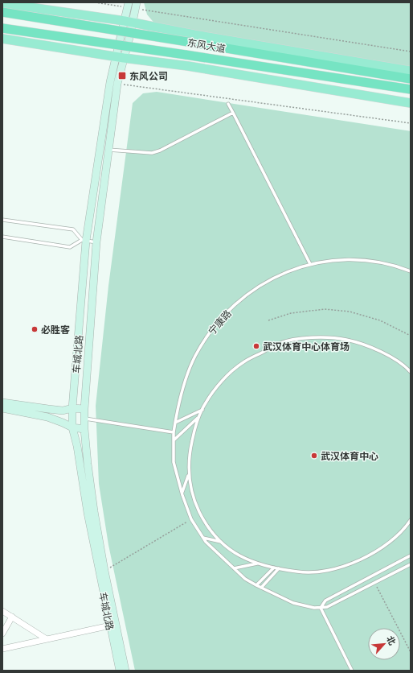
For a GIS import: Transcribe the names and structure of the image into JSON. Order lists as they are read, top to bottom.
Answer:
{
  "streets": {
    "highway": ["东风大道"],
    "main road": ["车城北路"],
    "lane": ["宁康路"]
  },
  "places": {
    "transit": ["东风公司"],
    "other": ["必胜客", "武汉体育中心体育场", "武汉体育中心"]
  },
  "north": "top right"
}
